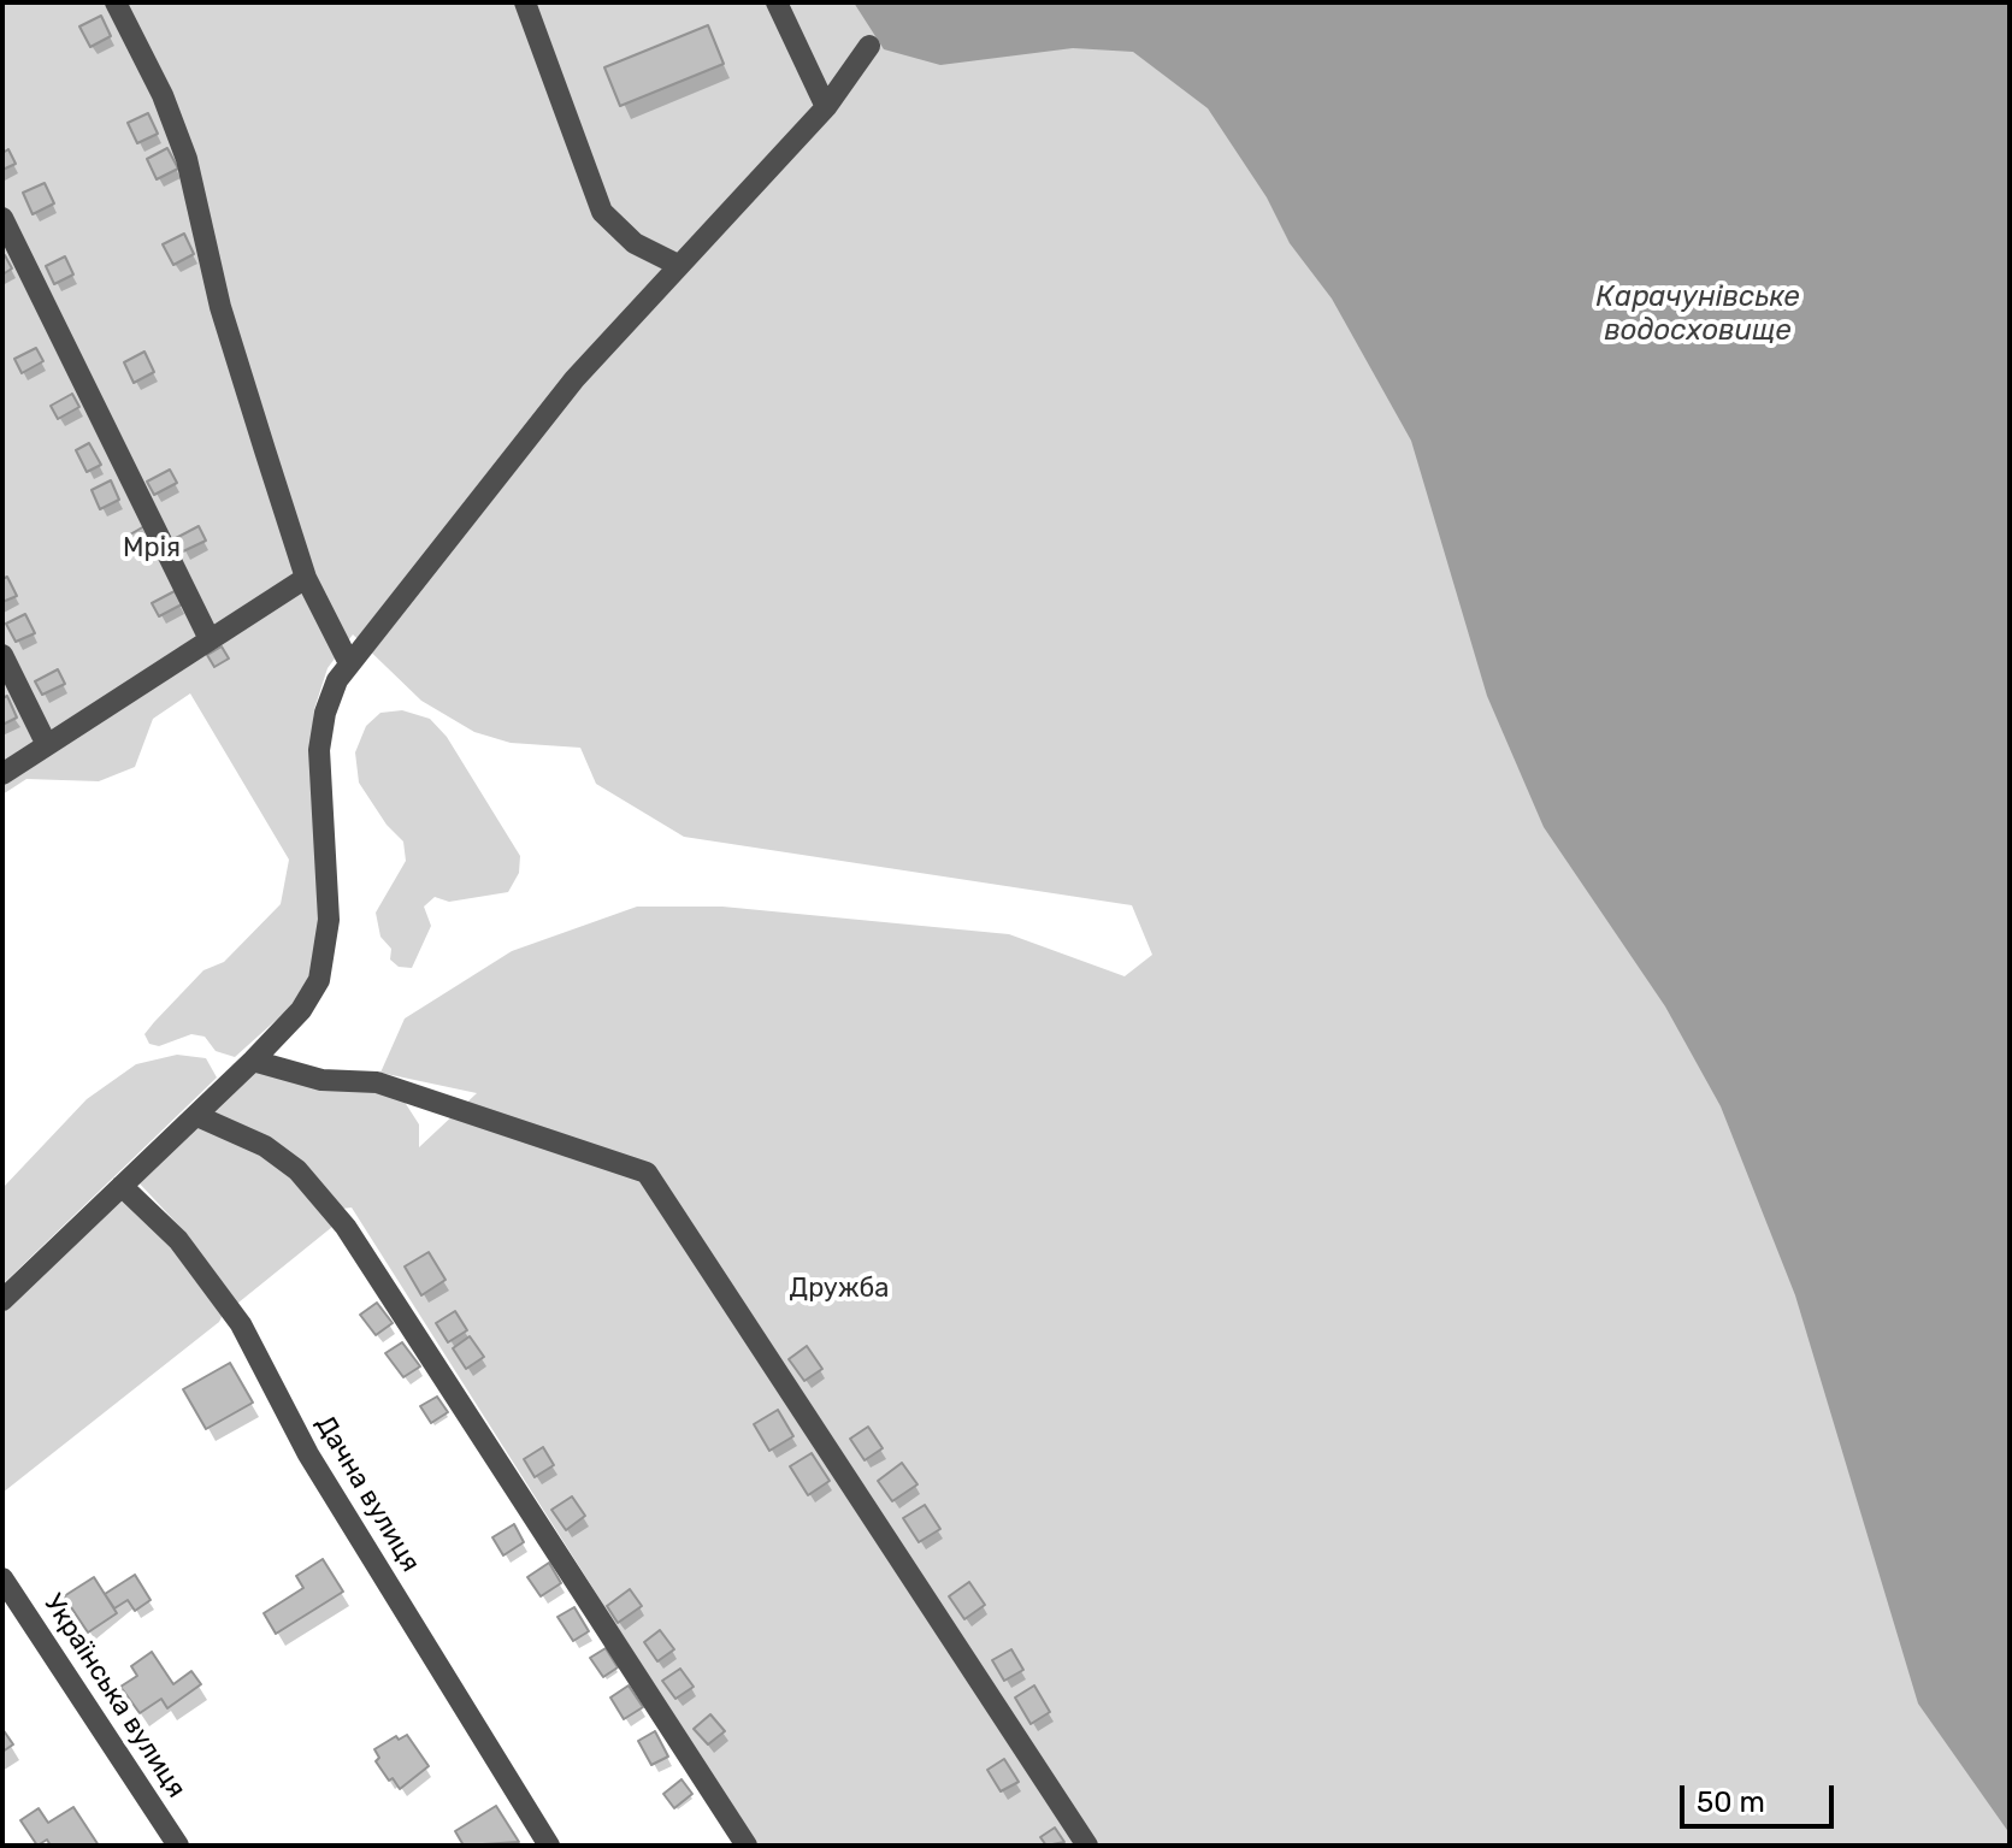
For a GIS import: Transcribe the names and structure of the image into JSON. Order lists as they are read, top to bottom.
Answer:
{
  "streets": {
    "street": ["Дачна вулиця", "Українська вулиця"]
  },
  "water": ["Карачунівське водосховище"],
  "parks": ["Мрія", "Дружба"],
  "scale_bar": "50 m"
}
